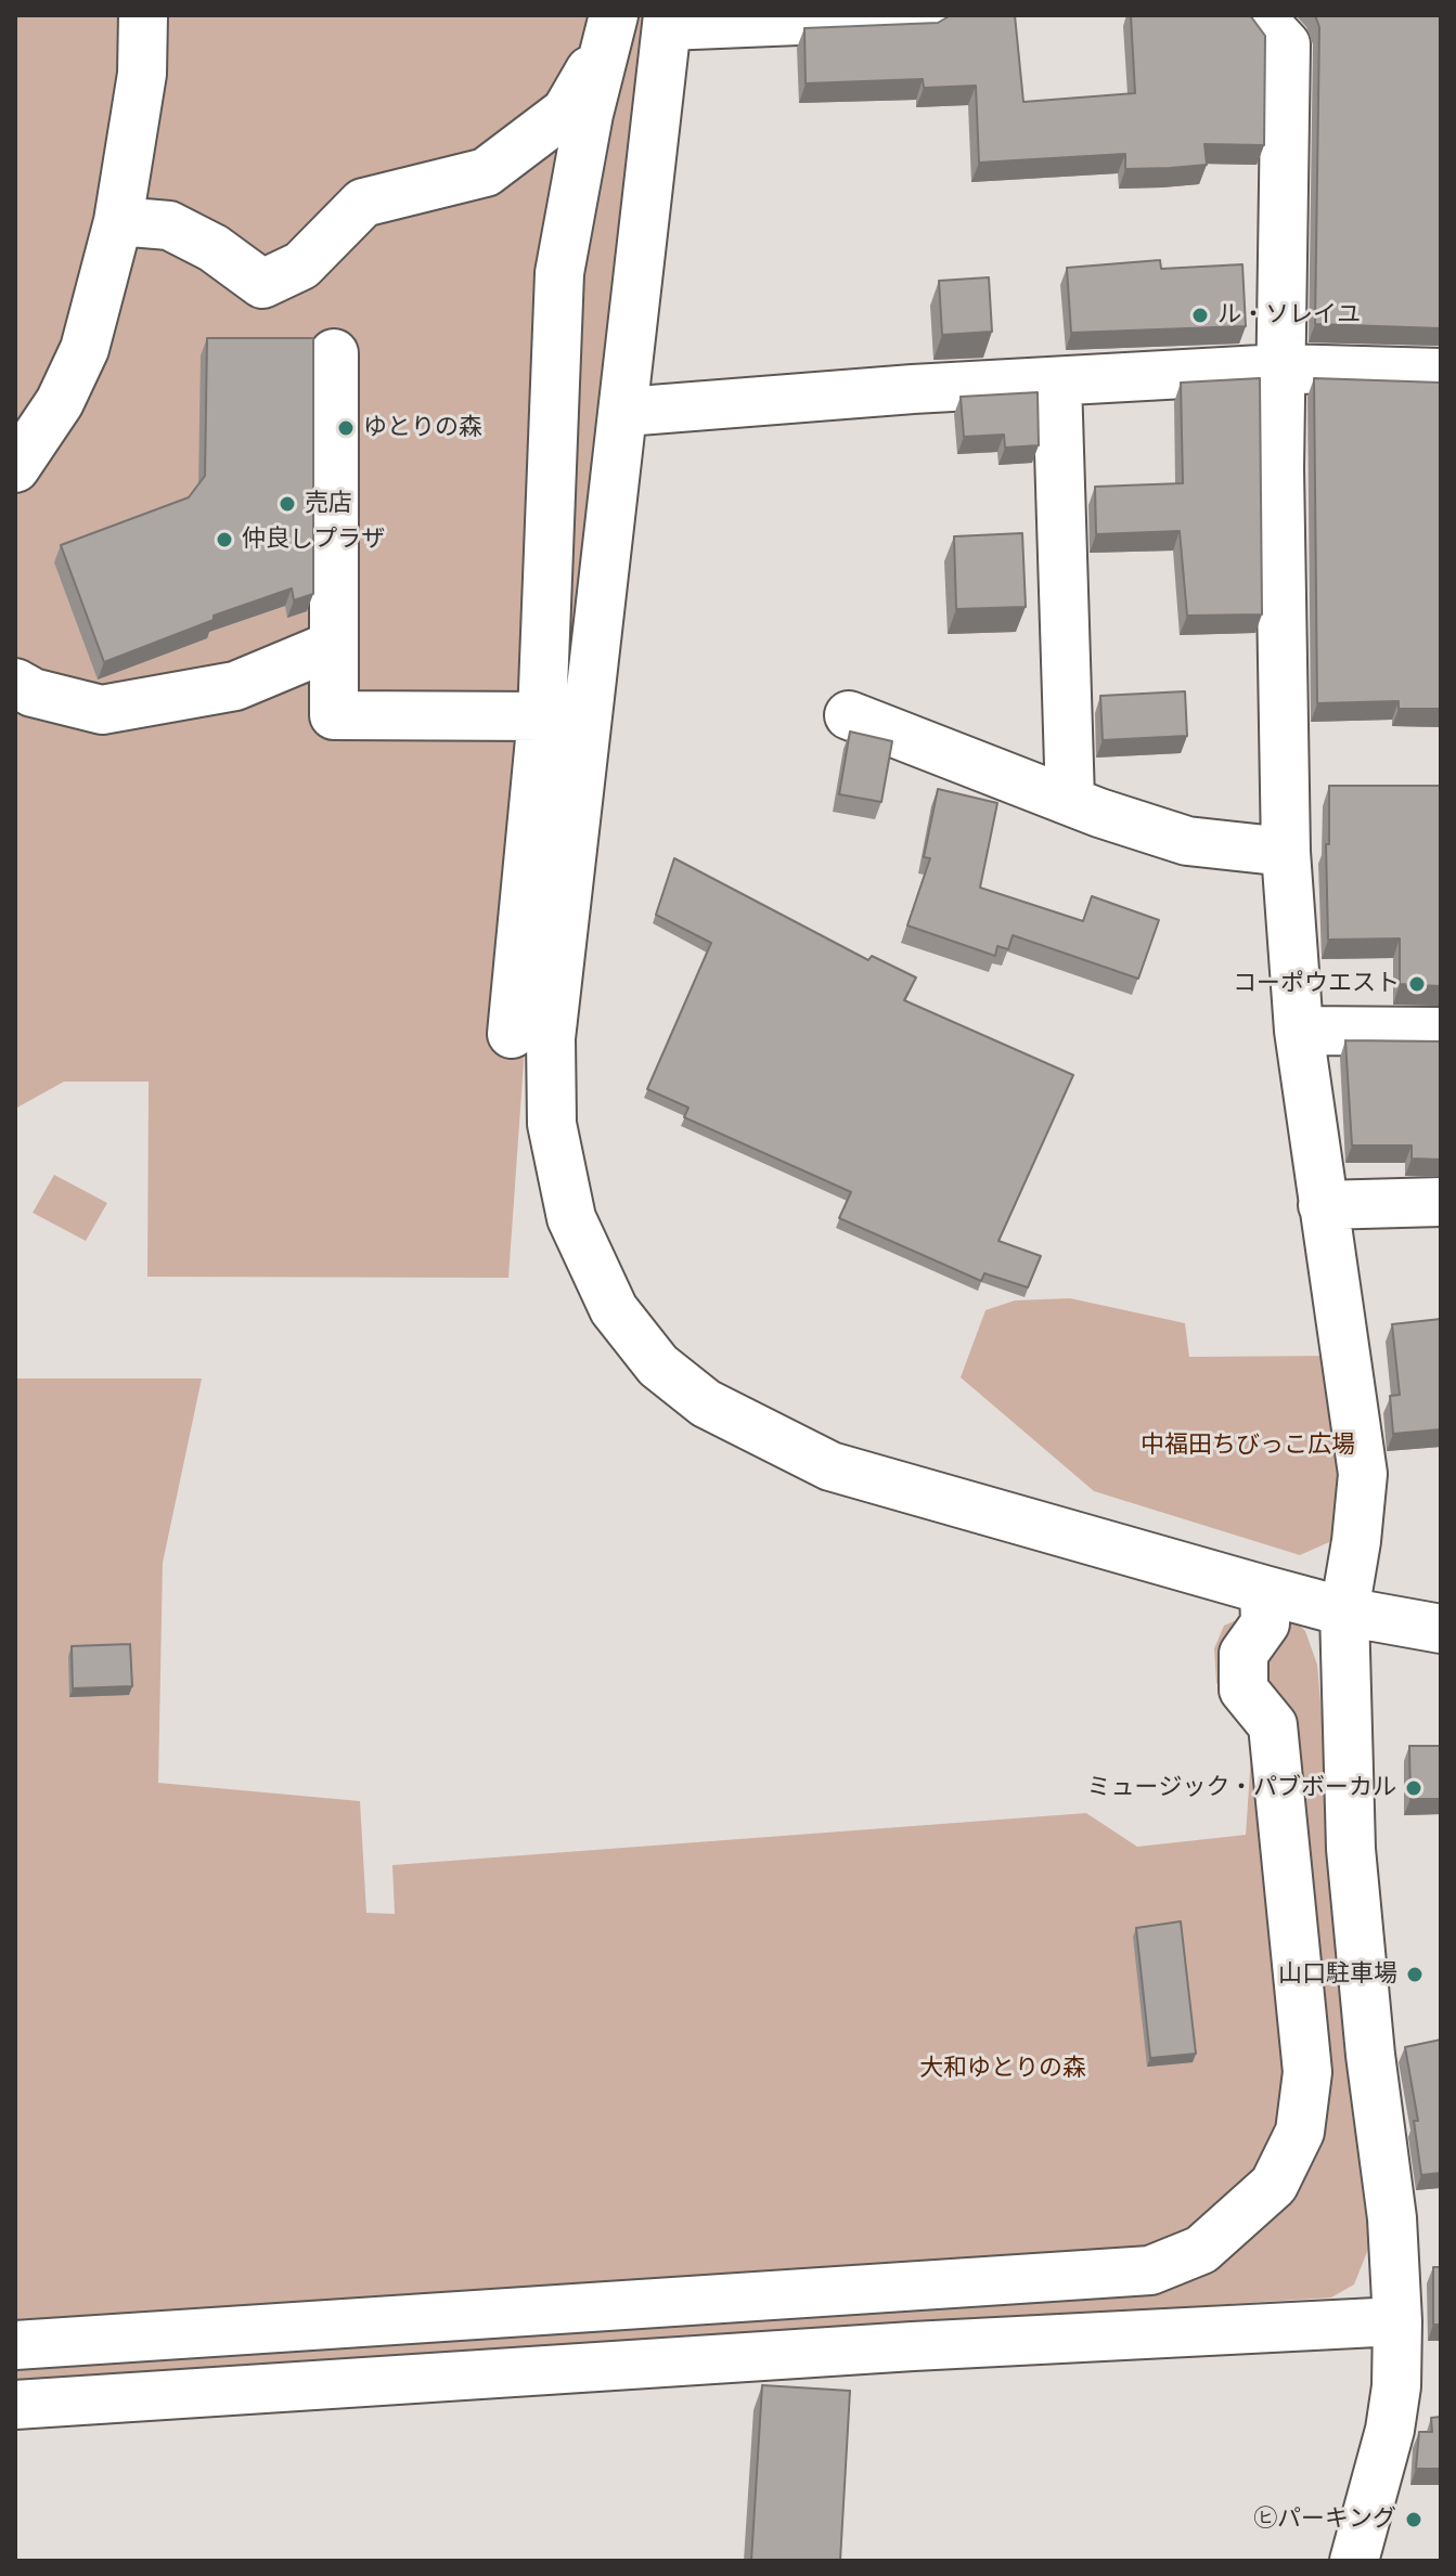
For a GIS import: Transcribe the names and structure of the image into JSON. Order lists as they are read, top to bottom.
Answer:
{
  "parks": ["中福田ちびっこ広場", "大和ゆとりの森"],
  "places": [
    "ル・ソレイユ",
    "ゆとりの森",
    "売店",
    "仲良しプラザ",
    "コーポウエスト",
    "ミュージック・パブボーカル",
    "山口駐車場",
    "㋪パーキング"
  ]
}
